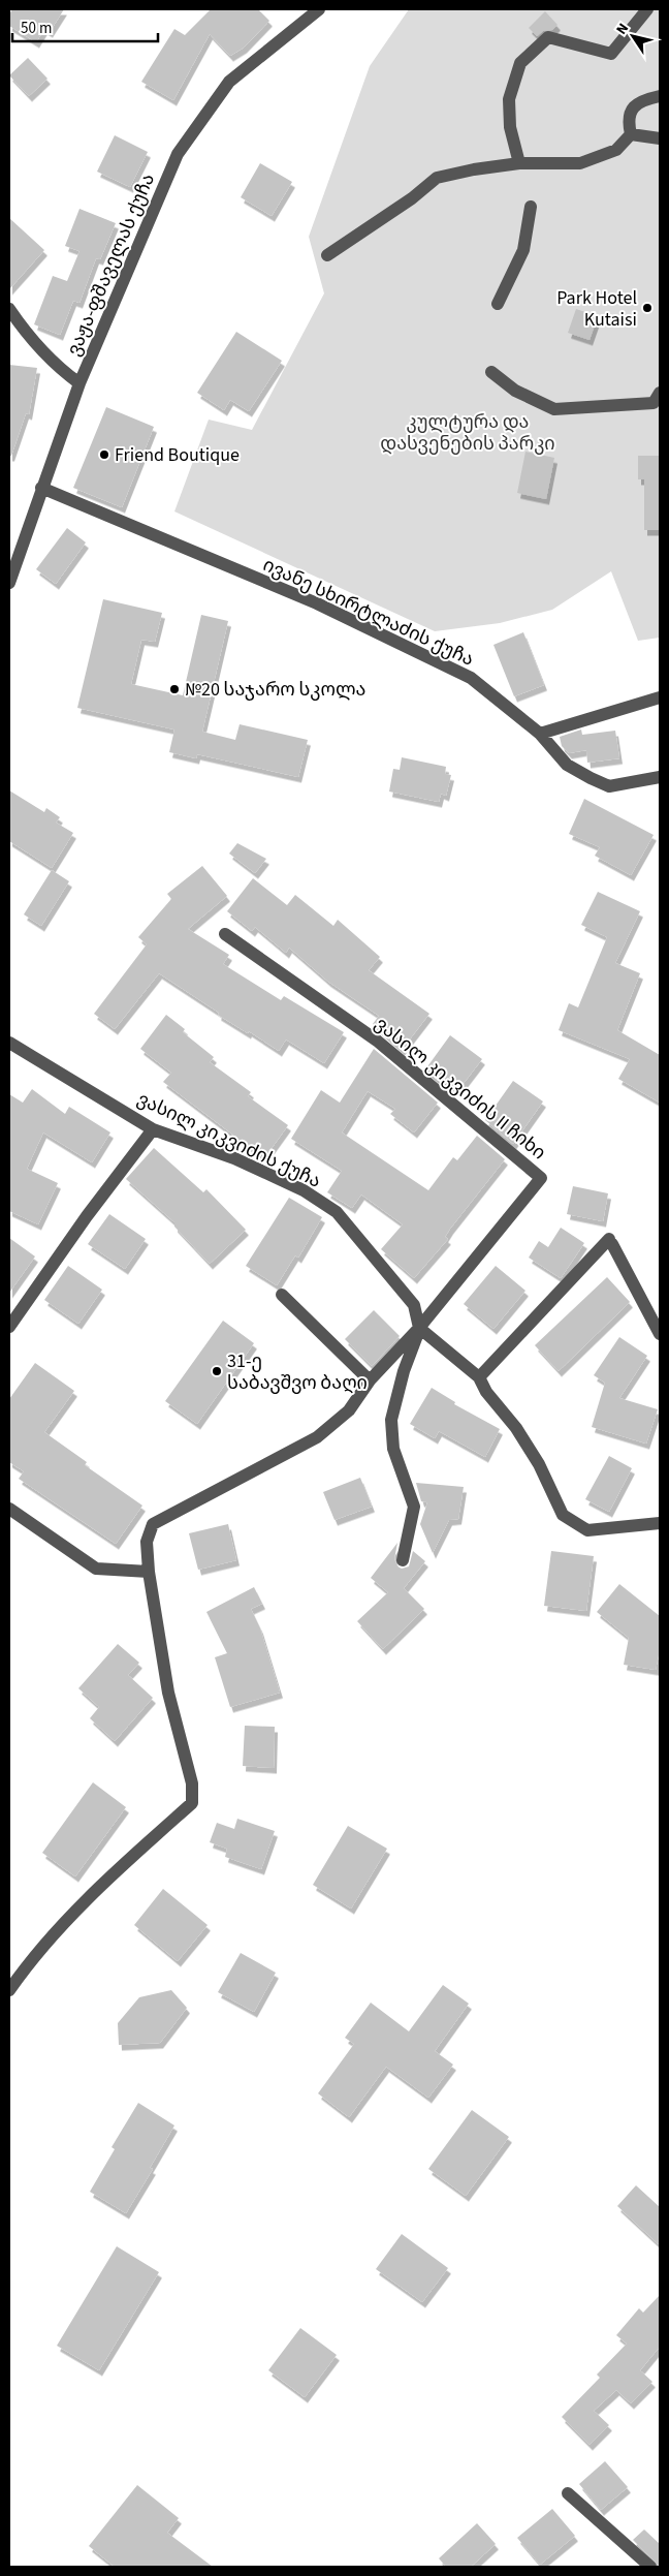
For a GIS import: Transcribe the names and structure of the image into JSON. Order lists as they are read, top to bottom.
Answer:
{
  "streets": {
    "street": [
      "ვაჟა-ფშაველას ქუჩა",
      "ივანე სხირტლაძის ქუჩა",
      "ვასილ კიკვიძის II ჩიხი",
      "ვასილ კიკვიძის ქუჩა"
    ]
  },
  "crossings": [
    ["ვაჟა-ფშაველას ქუჩა", "ივანე სხირტლაძის ქუჩა"],
    ["ვასილ კიკვიძის II ჩიხი", "ვასილ კიკვიძის ქუჩა"]
  ],
  "parks": ["კულტურა და დასვენების პარკი"],
  "places": [
    "Park Hotel Kutaisi",
    "Friend Boutique",
    "№20 საჯარო სკოლა",
    "31-ე საბავშვო ბაღი"
  ],
  "scale_bar": "50 m",
  "north": "top left"
}
